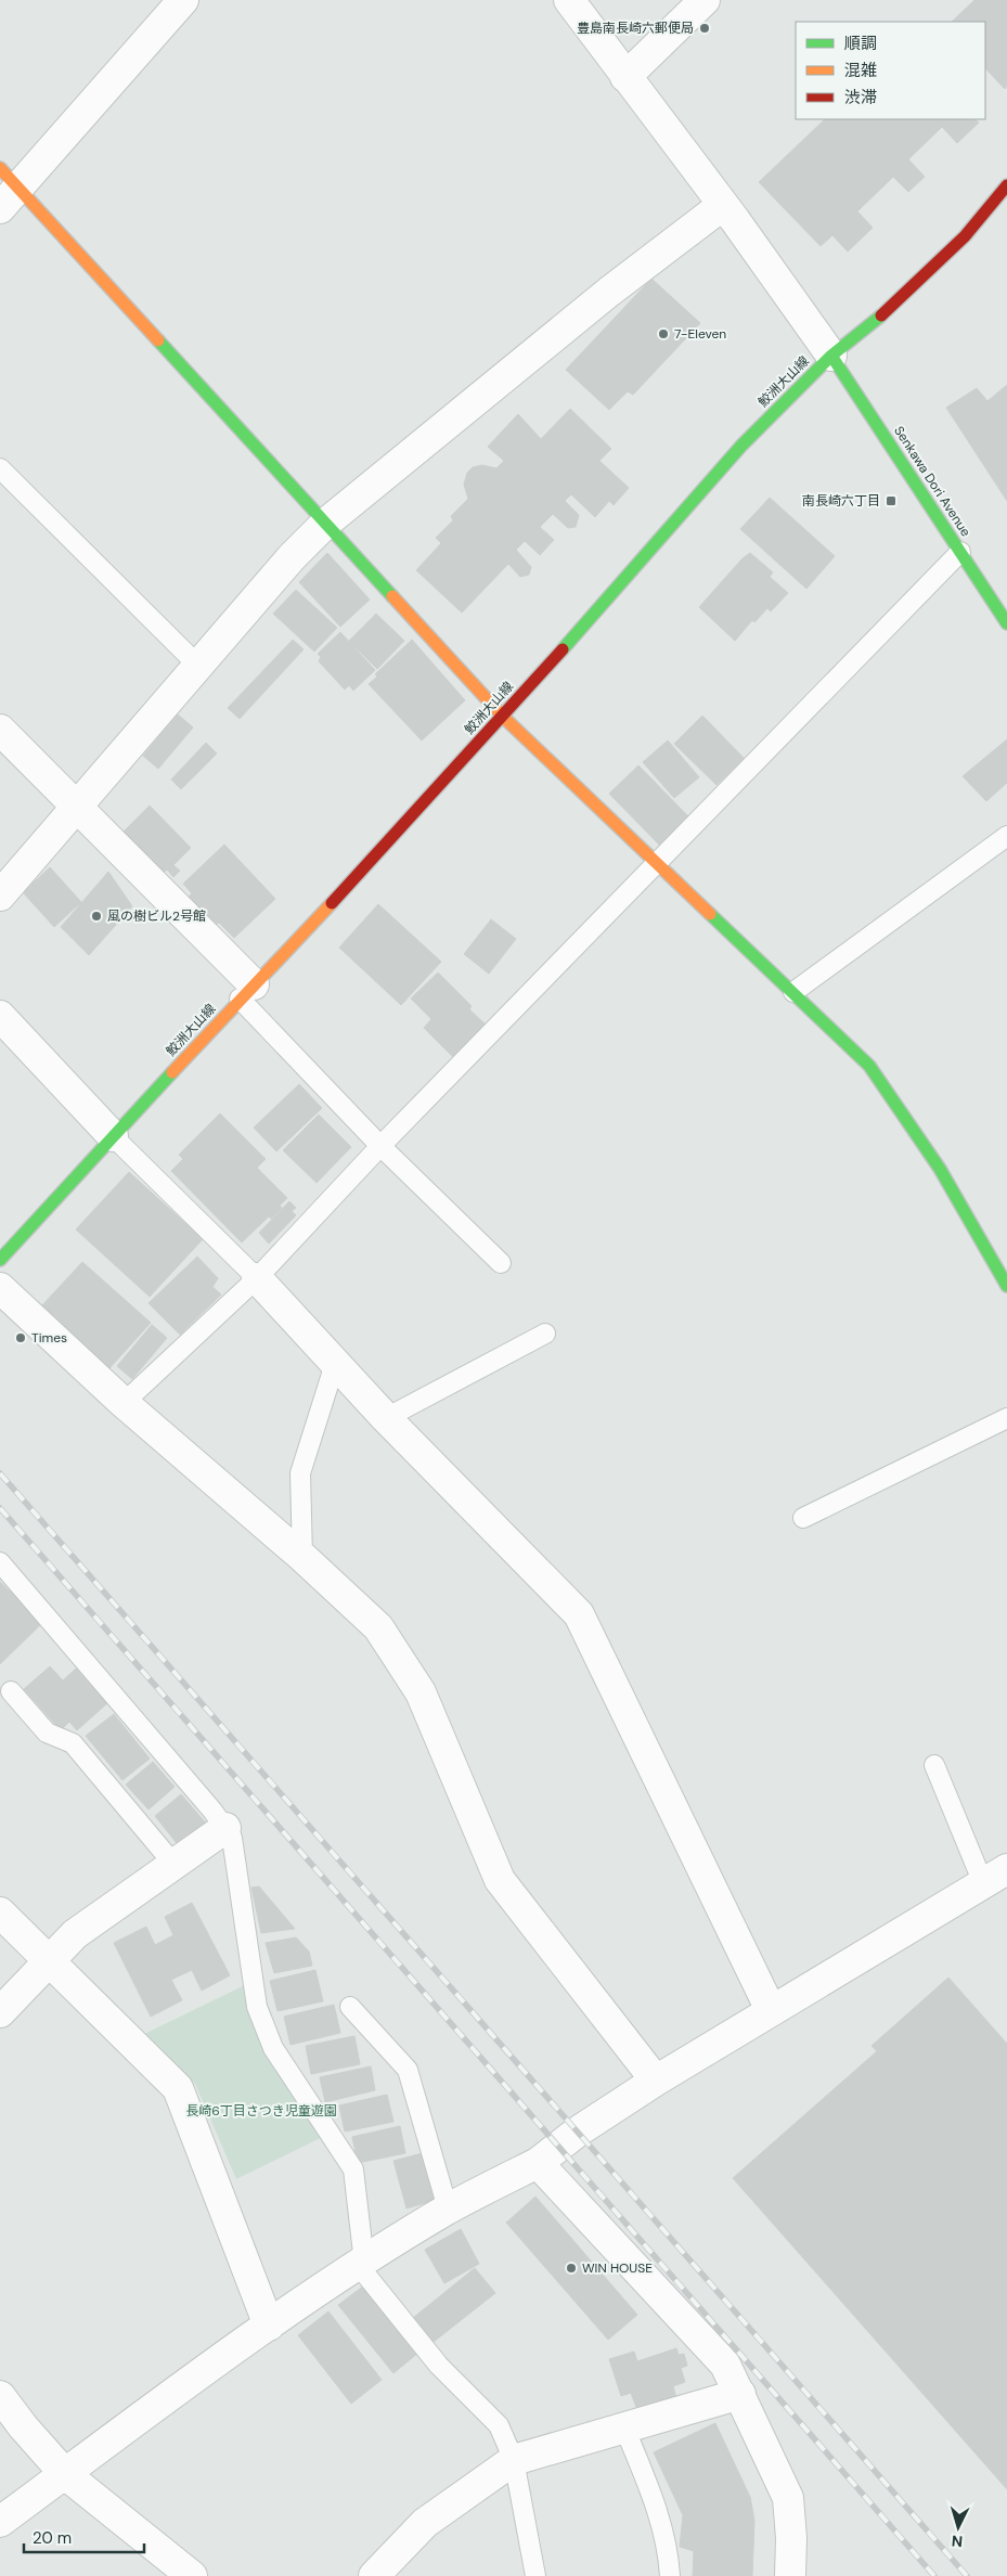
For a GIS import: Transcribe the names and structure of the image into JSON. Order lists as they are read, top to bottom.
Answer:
{
  "streets": {
    "main road": ["鮫洲大山線", "Senkawa Dori Avenue"]
  },
  "crossings": [
    ["鮫洲大山線", "Senkawa Dori Avenue"]
  ],
  "parks": ["長崎6丁目さつき児童遊園"],
  "places": {
    "other": [
      "豊島南長崎六郵便局",
      "7-Eleven",
      "風の樹ビル2号館",
      "Times",
      "WIN HOUSE"
    ],
    "transit": ["南長崎六丁目"]
  },
  "legend": ["順調", "混雑", "渋滞"],
  "scale_bar": "20 m",
  "north": "bottom"
}
